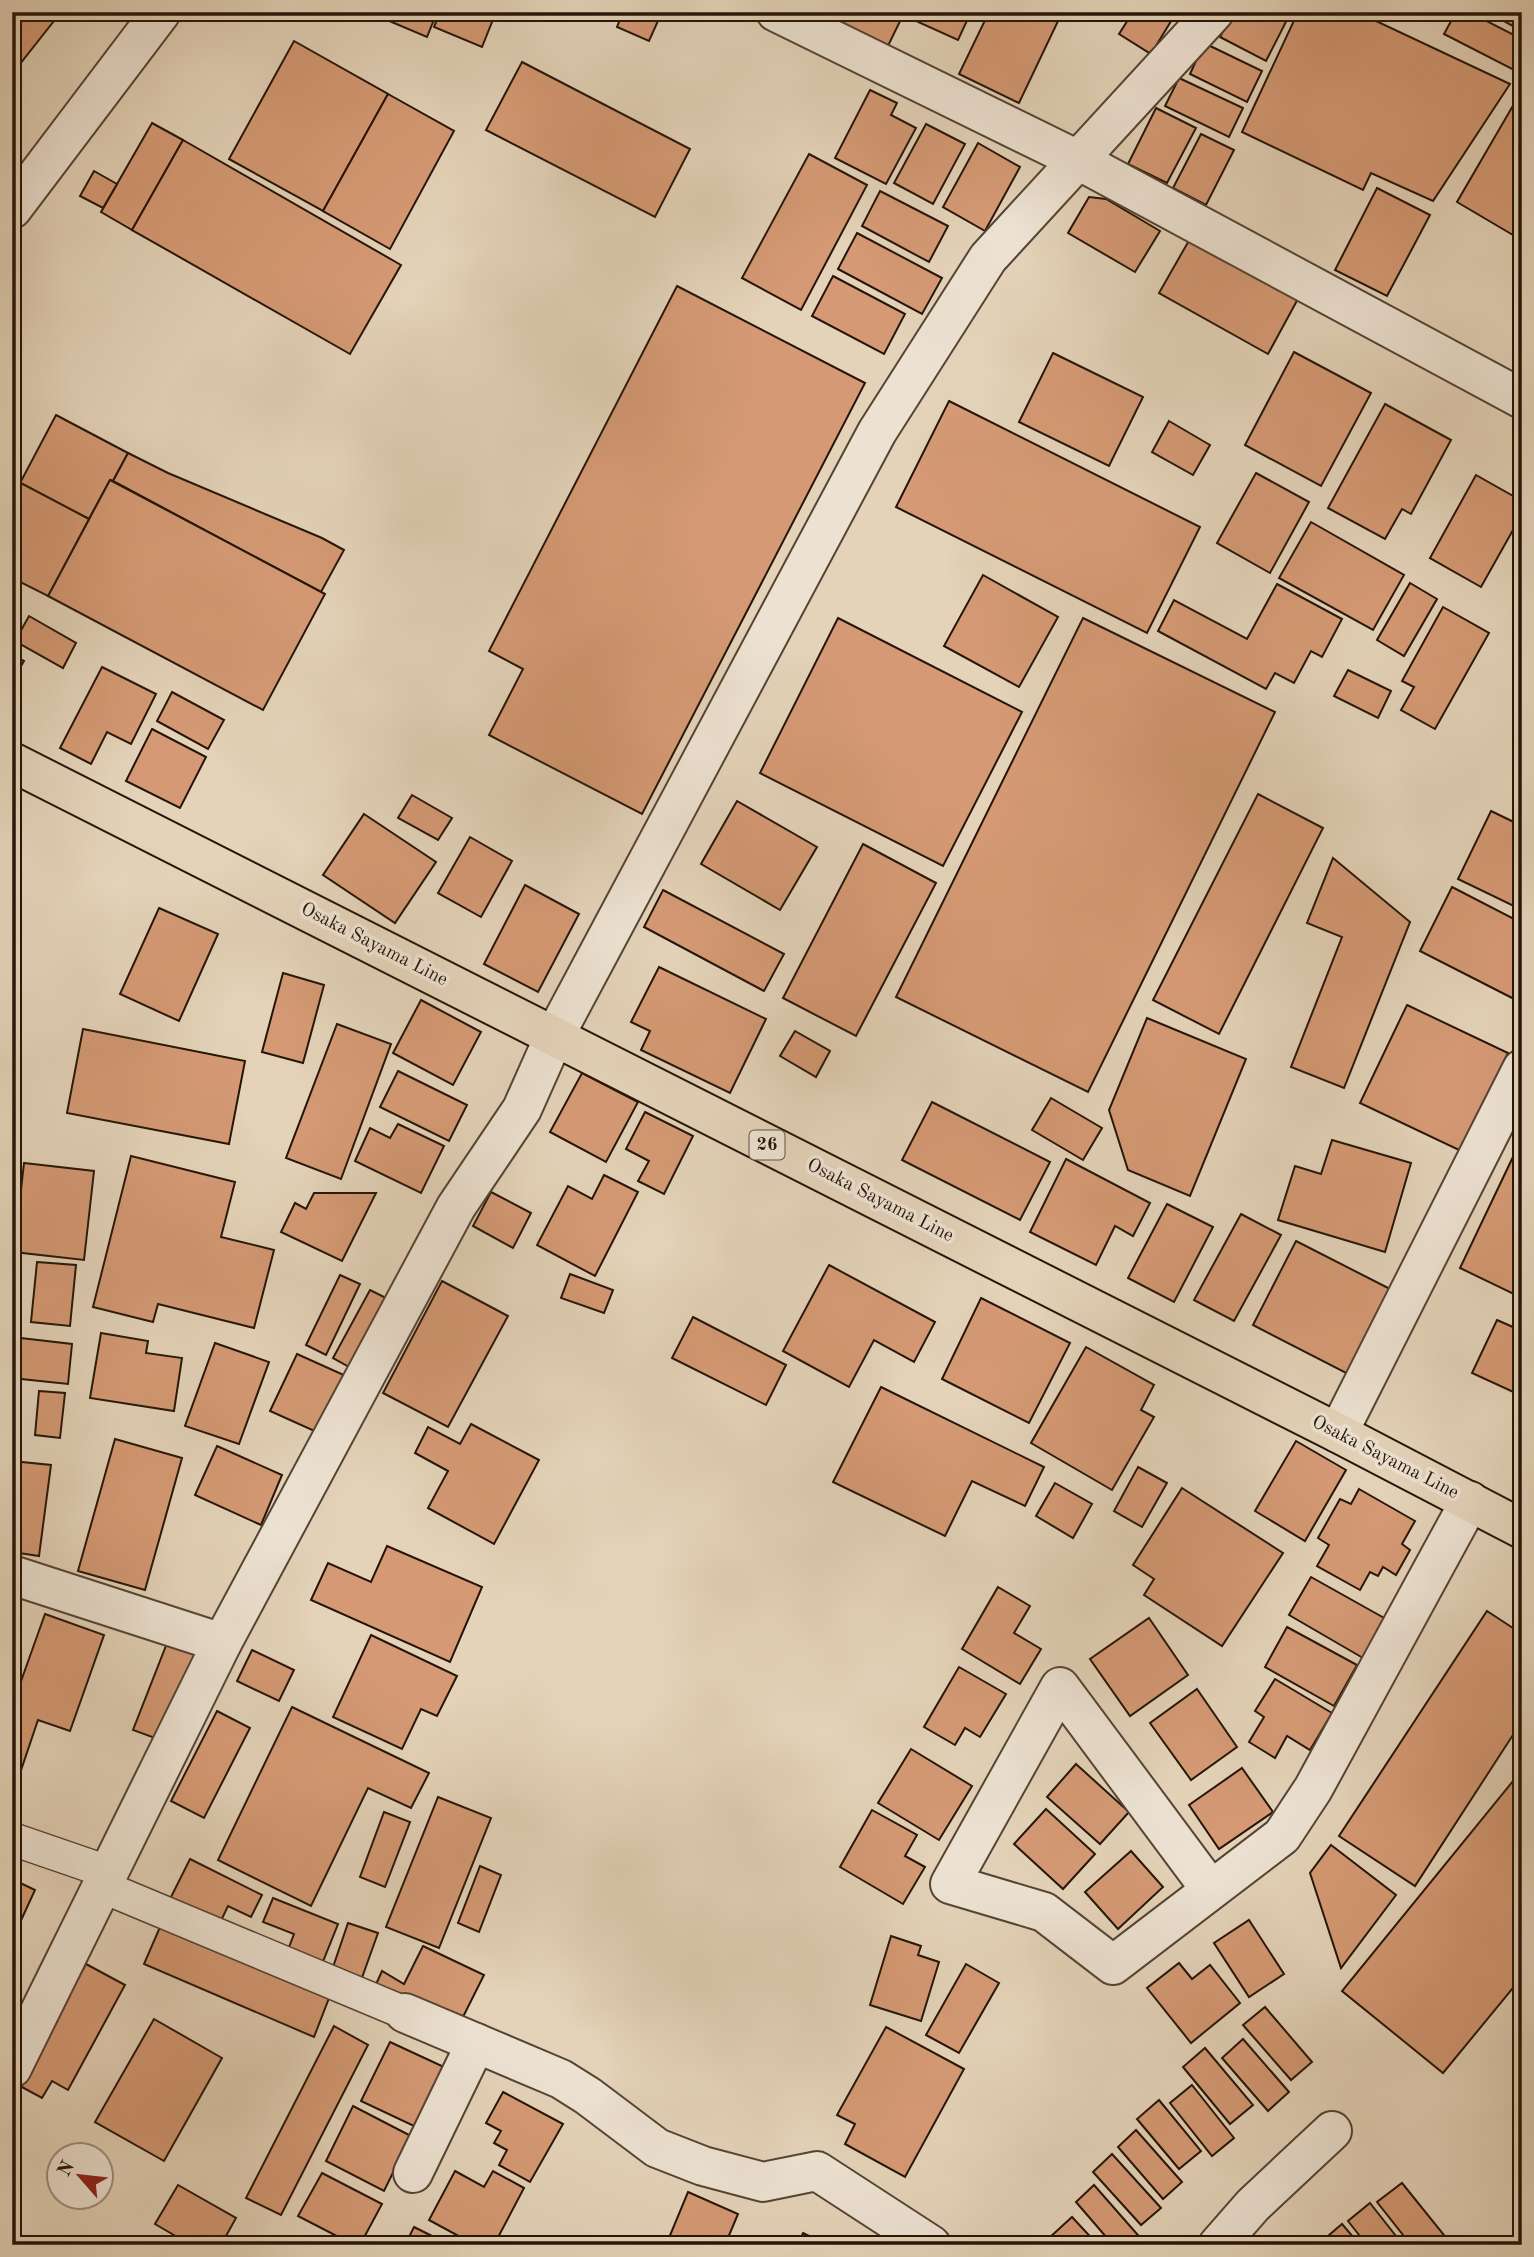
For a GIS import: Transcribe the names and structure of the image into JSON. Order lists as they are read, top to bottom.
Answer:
{
  "streets": {
    "main road": ["Osaka Sayama Line", "26"]
  },
  "north": "top left"
}
